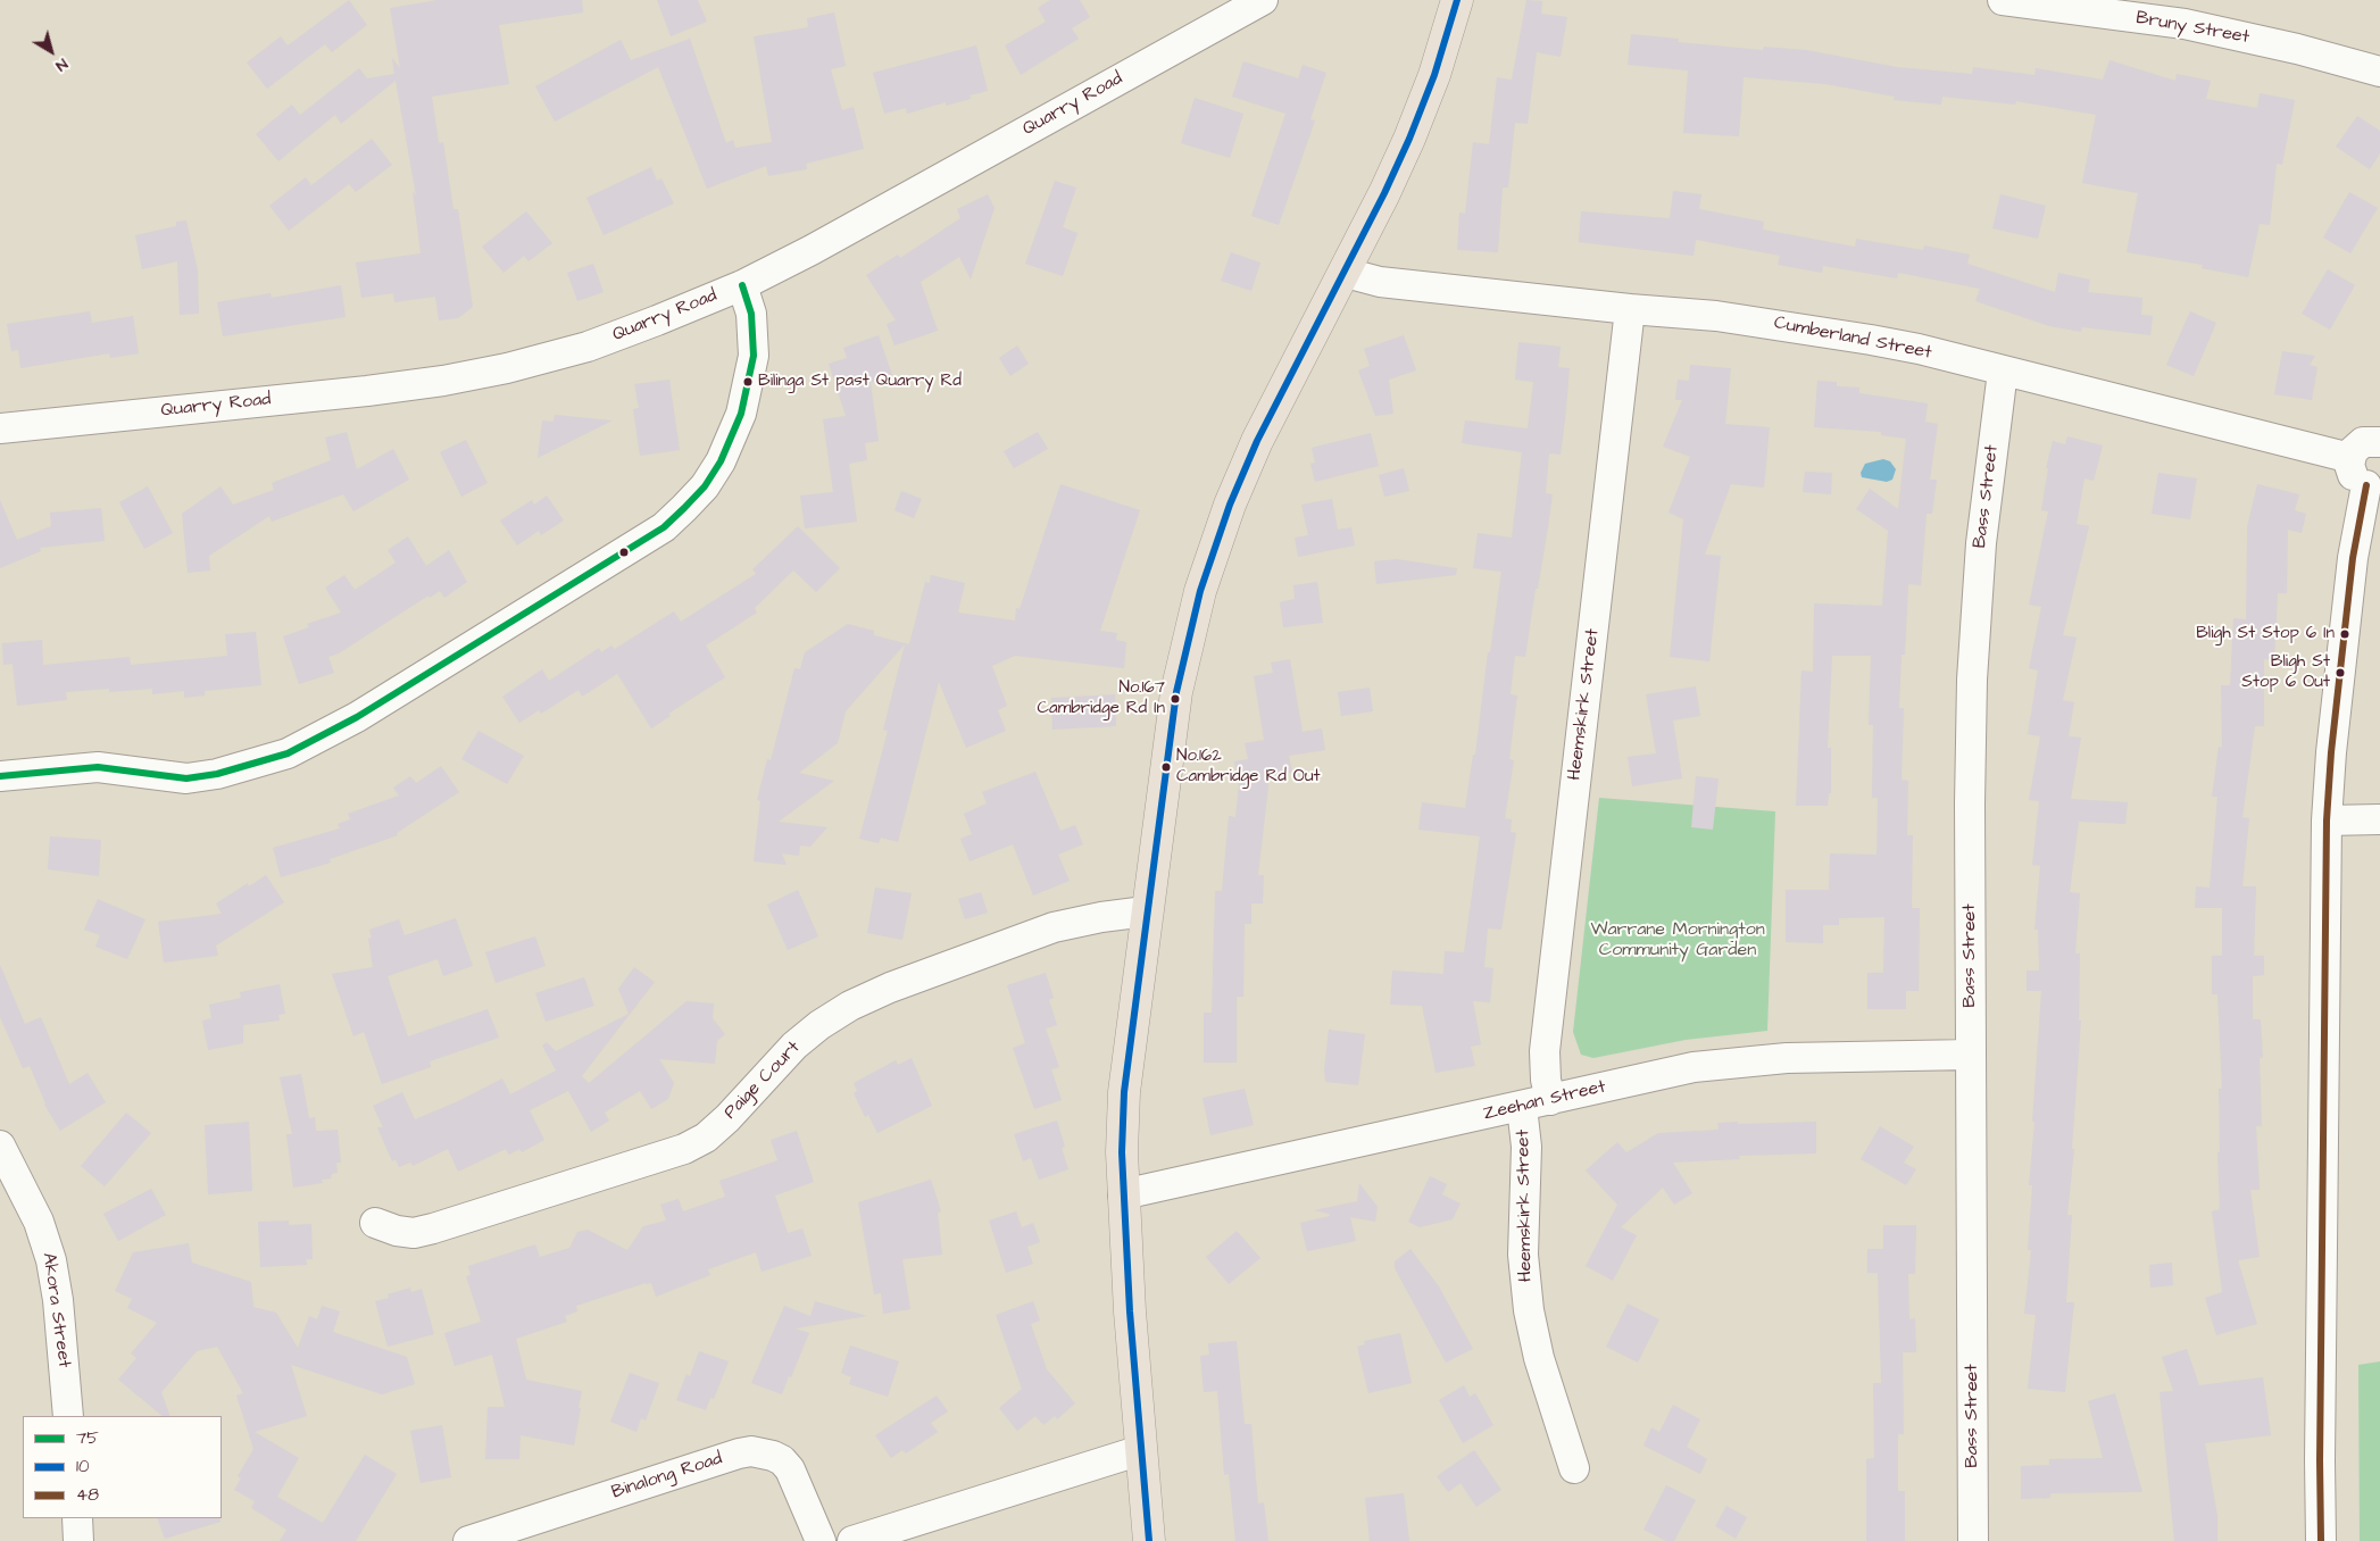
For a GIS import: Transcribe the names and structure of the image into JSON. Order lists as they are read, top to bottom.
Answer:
{
  "streets": {
    "street": [
      "Bruny Street",
      "Quarry Road",
      "Cumberland Street",
      "Bass Street",
      "Heemskirk Street",
      "Paige Court",
      "Zeehan Street",
      "Akora Street",
      "Binalong Road"
    ]
  },
  "crossings": [
    ["Cumberland Street", "Bass Street"],
    ["Cumberland Street", "Heemskirk Street"],
    ["Bass Street", "Zeehan Street"],
    ["Heemskirk Street", "Zeehan Street"]
  ],
  "parks": ["Warrane Mornington Community Garden"],
  "places": [
    "Bilinga St past Quarry Rd",
    "Bligh St Stop 6 In",
    "Bligh St Stop 6 Out",
    "No.167 Cambridge Rd In",
    "No.162 Cambridge Rd Out"
  ],
  "lines": ["transit line 10", "transit line 75", "transit line 48"],
  "legend": ["75", "10", "48"],
  "north": "bottom right"
}
